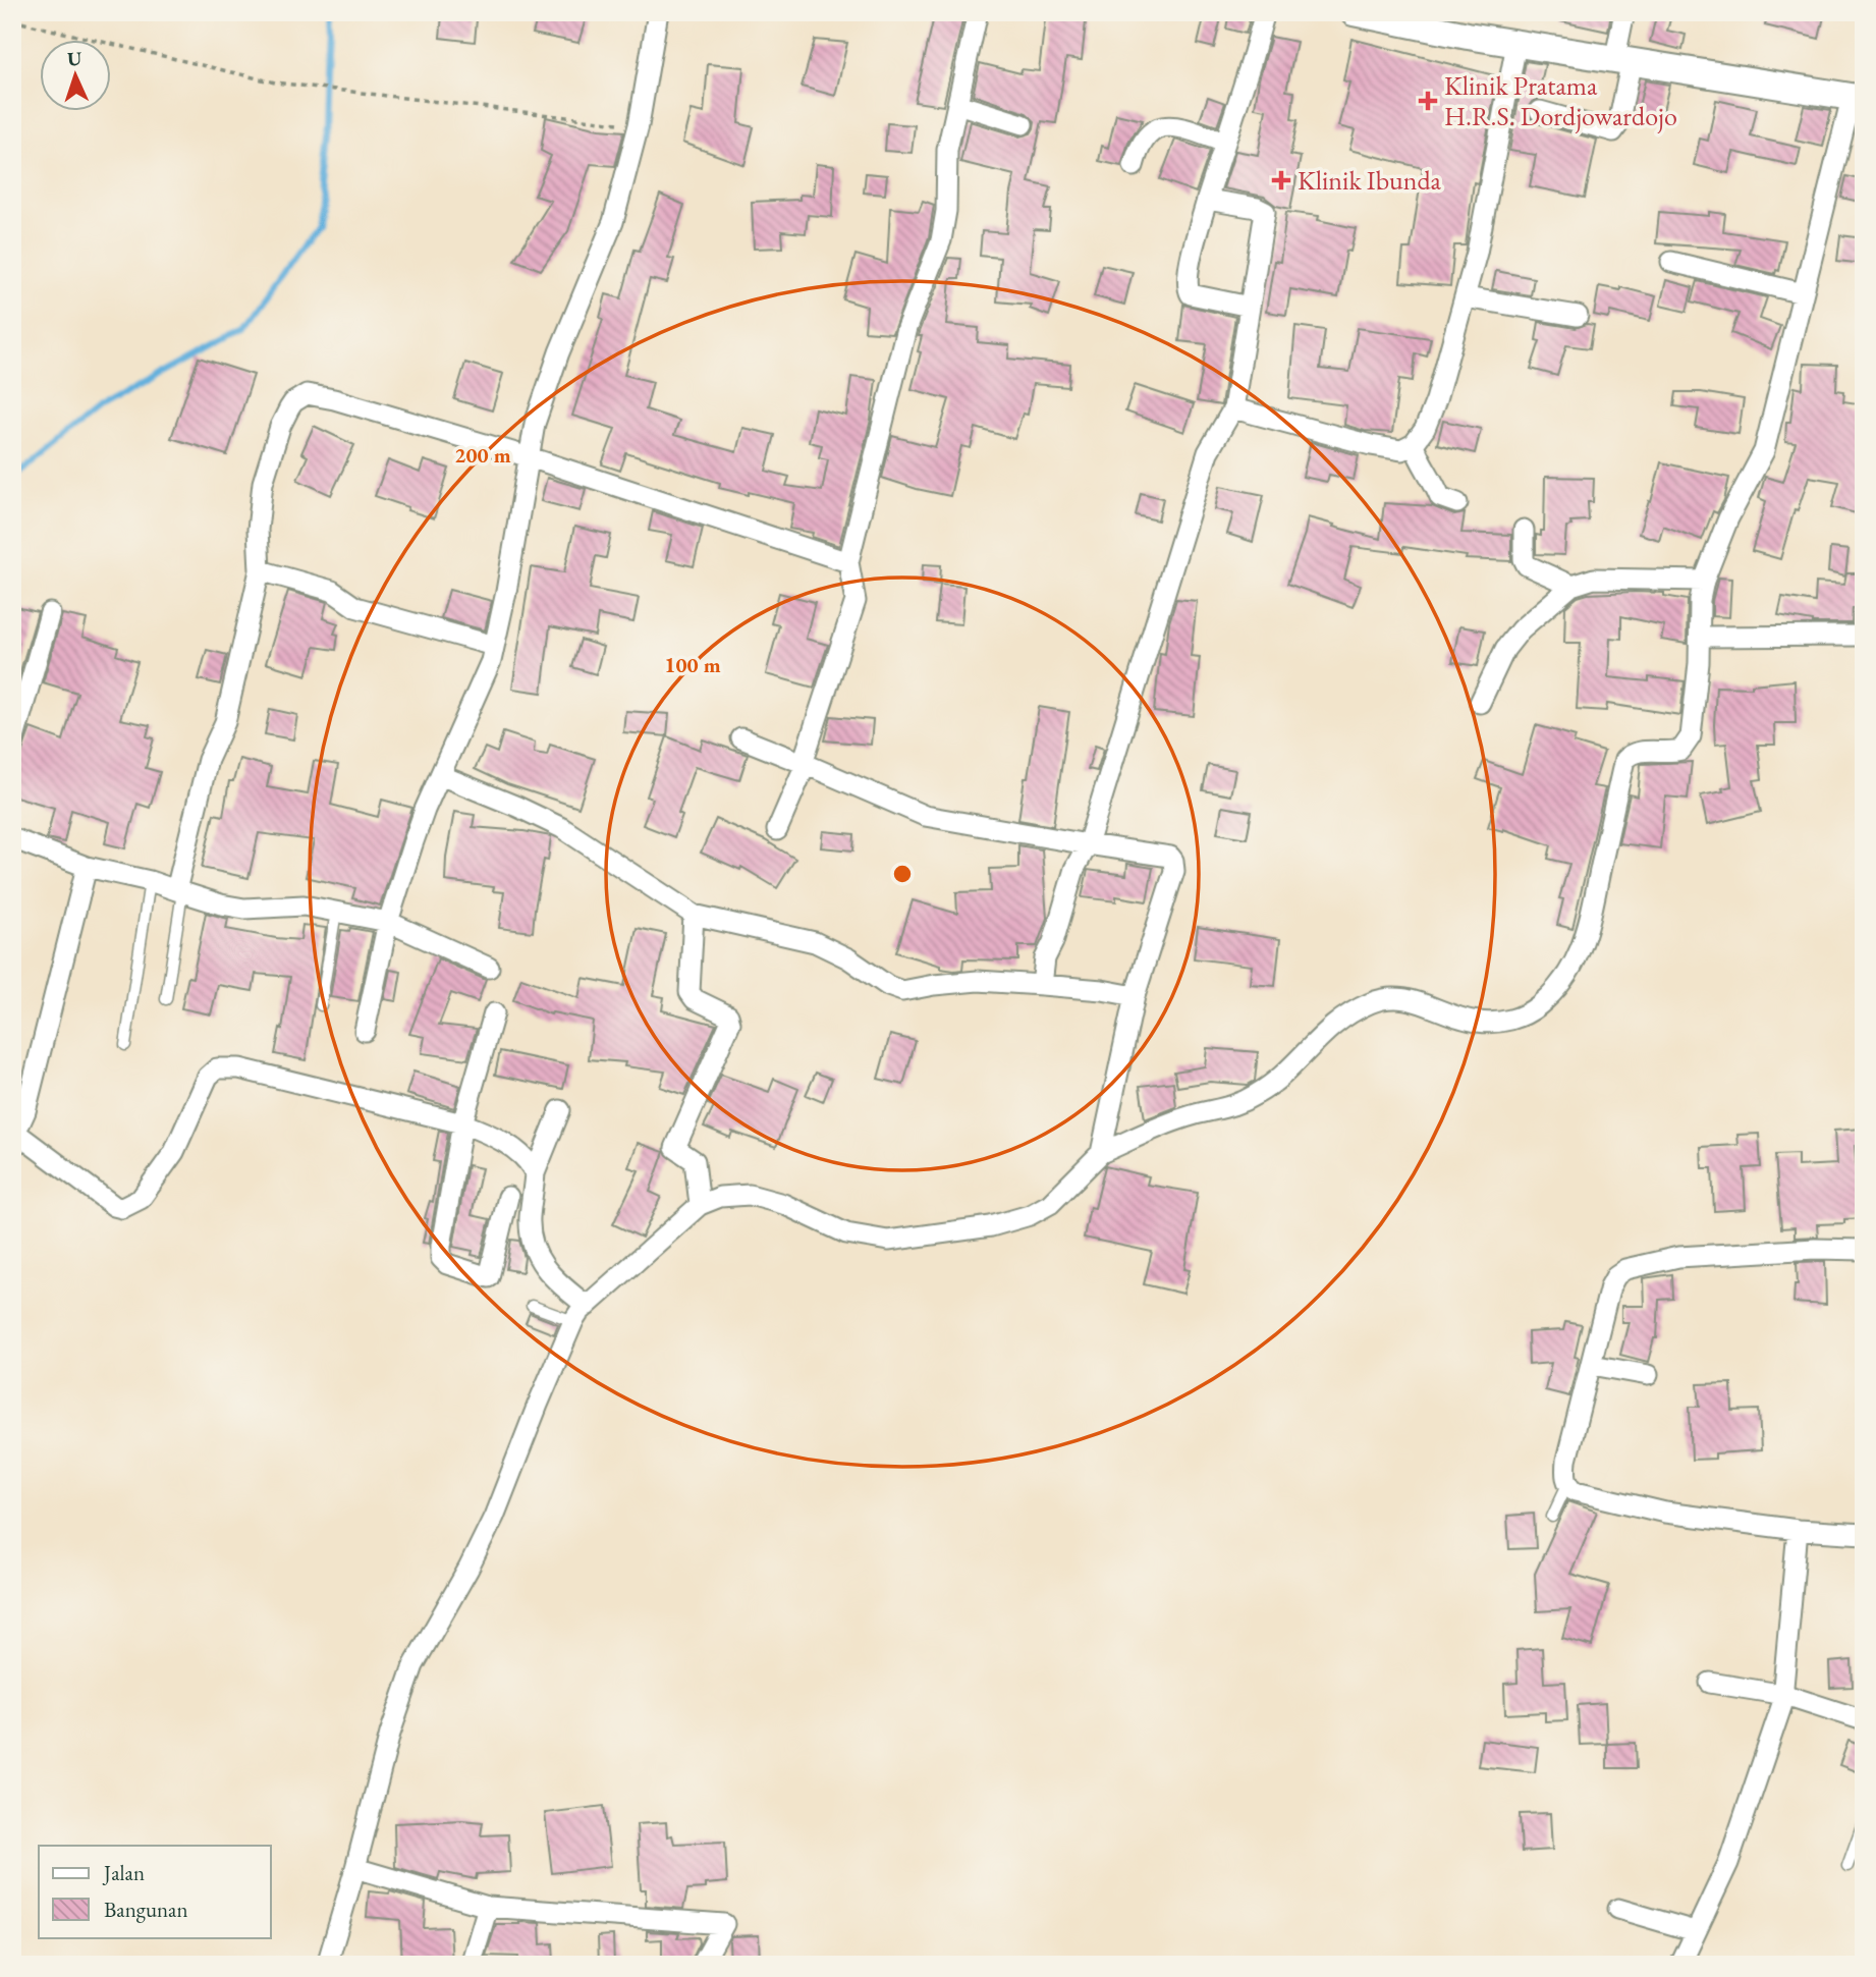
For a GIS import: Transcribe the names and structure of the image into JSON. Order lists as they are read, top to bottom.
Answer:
{
  "places": {
    "health": ["Klinik Pratama H.R.S. Dordjowardojo", "Klinik Ibunda"]
  },
  "legend": ["Jalan", "Bangunan"],
  "north": "top",
  "rings": ["200 m", "100 m"]
}
